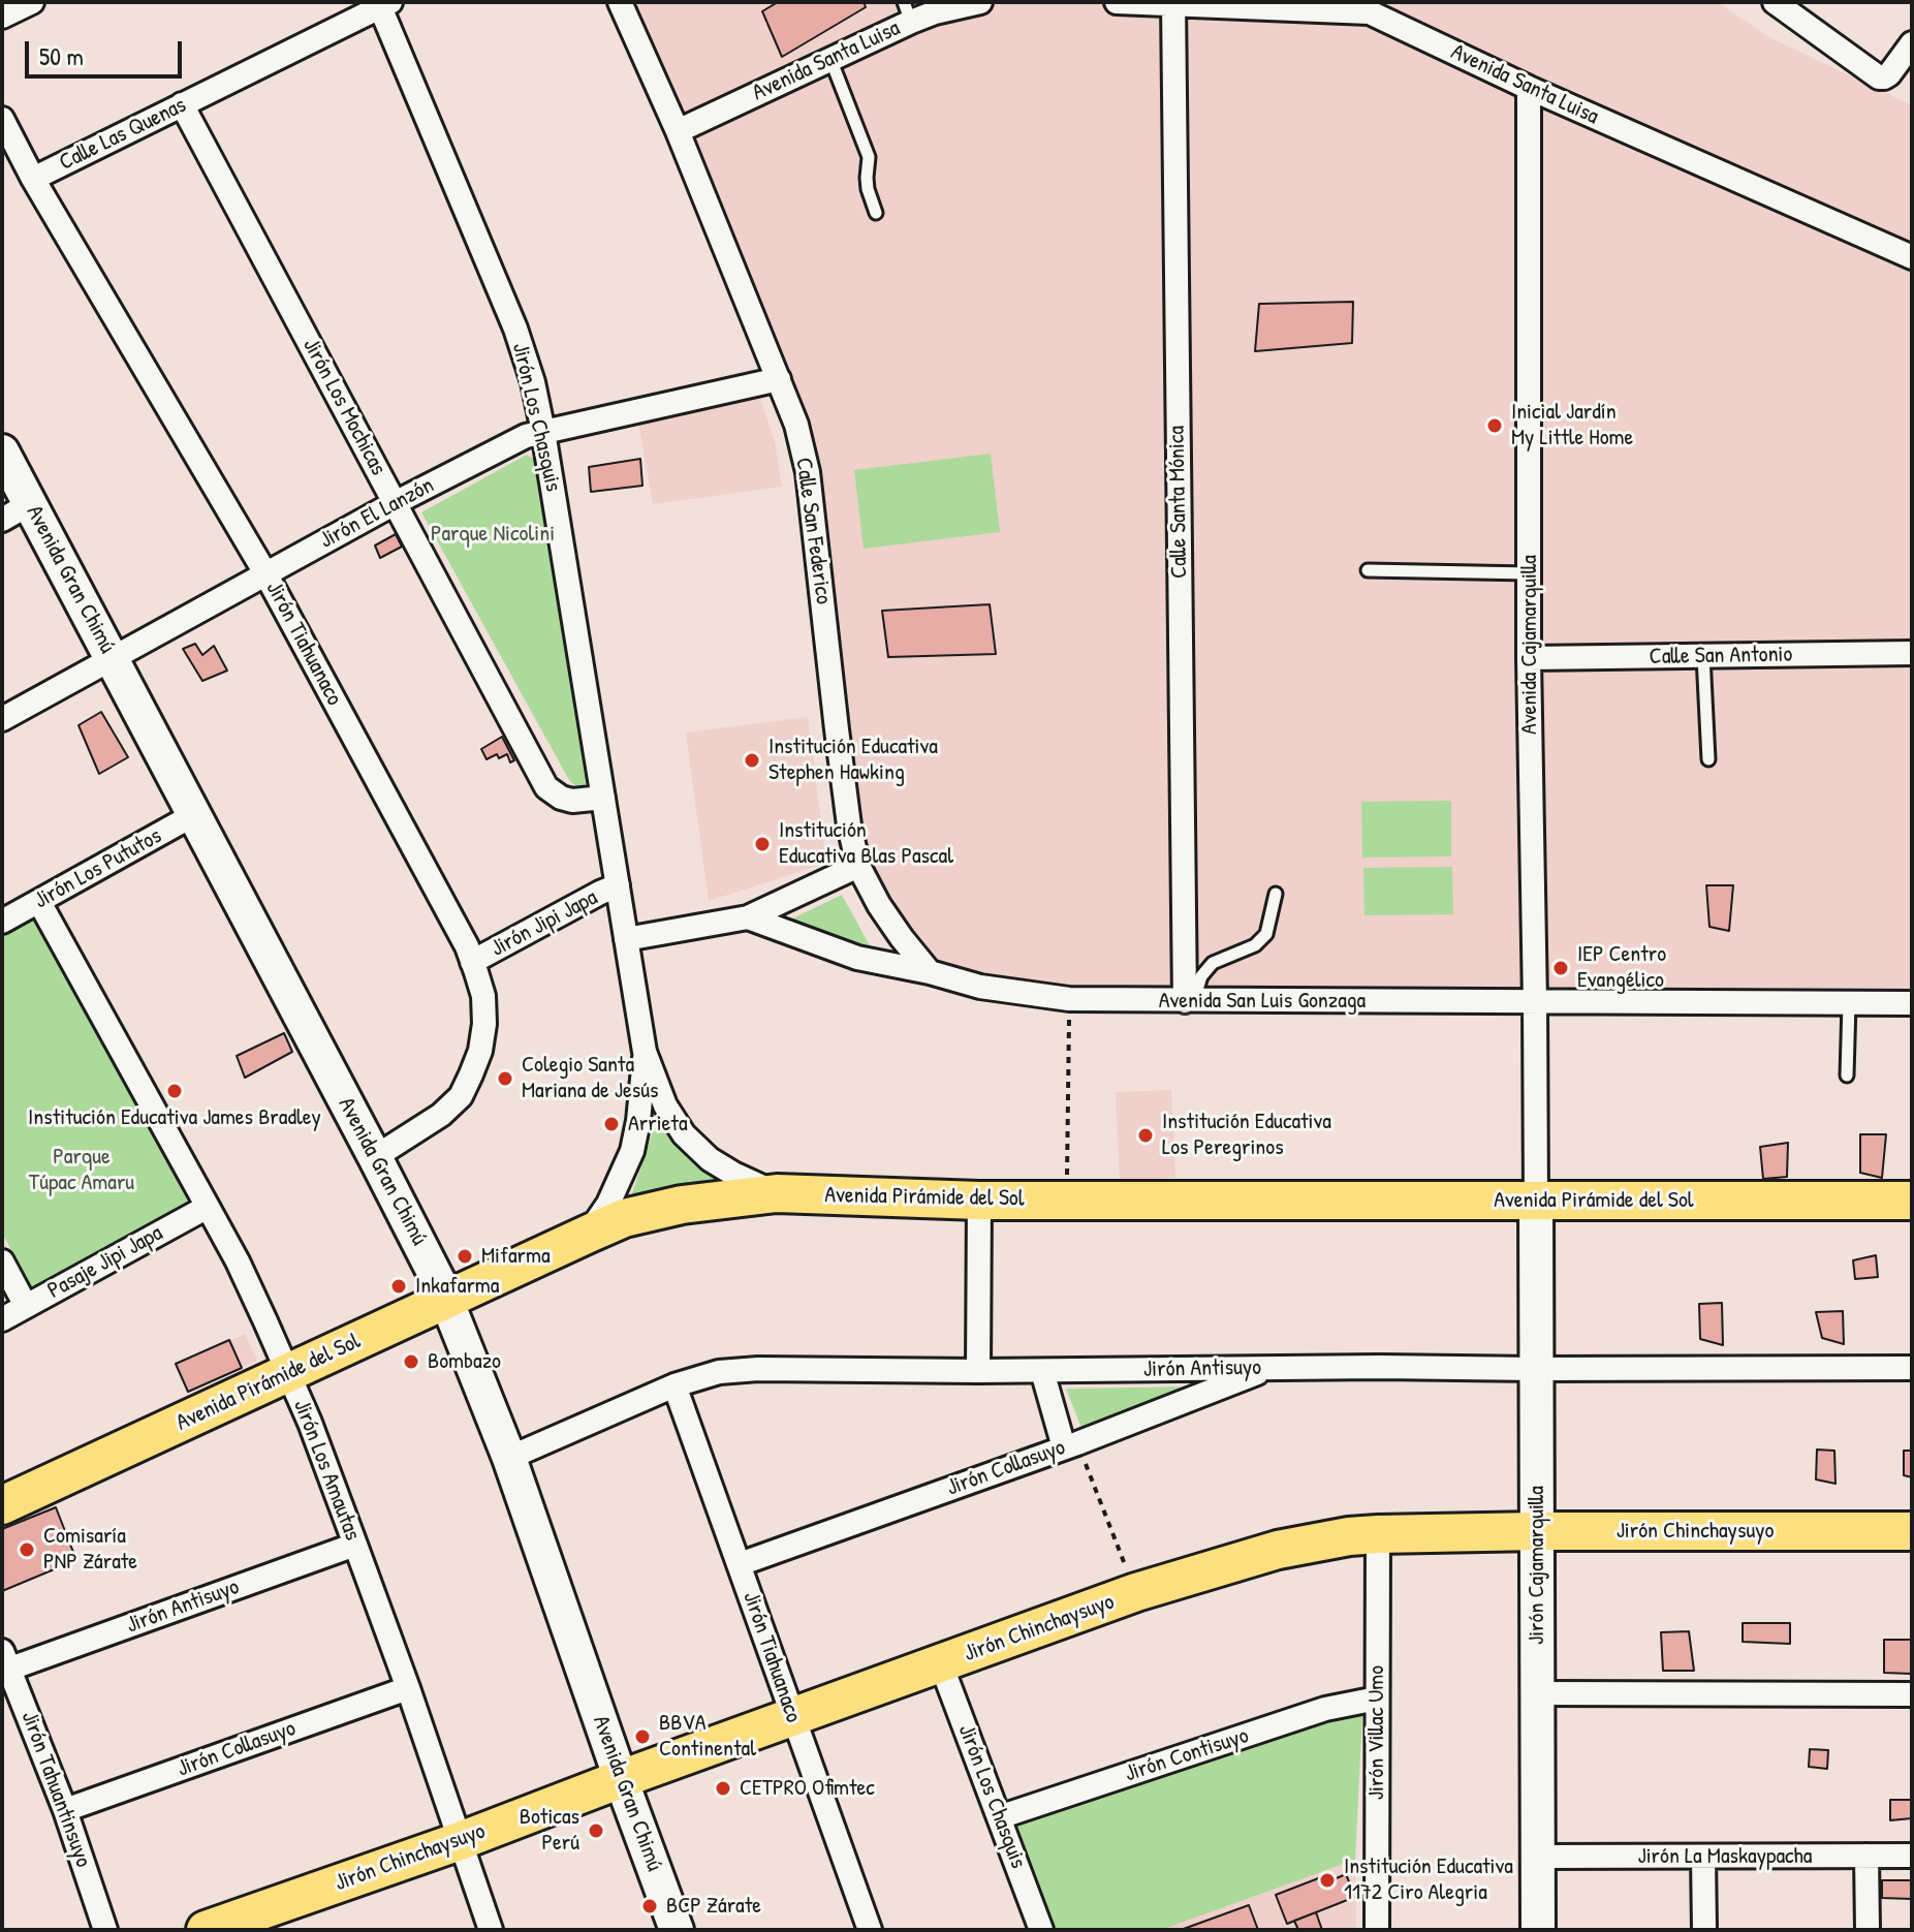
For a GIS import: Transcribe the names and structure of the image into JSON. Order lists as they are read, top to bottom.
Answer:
{
  "streets": {
    "main road": ["Avenida Pirámide del Sol", "Jirón Chinchaysuyo"],
    "street": [
      "Avenida Santa Luisa",
      "Calle Las Quenas",
      "Jirón Los Mochicas",
      "Jirón Los Chasquis",
      "Calle Santa Mónica",
      "Jirón El Lanzón",
      "Calle San Federico",
      "Avenida Gran Chimú",
      "Jirón Tiahuanaco",
      "Avenida Cajamarquilla",
      "Calle San Antonio",
      "Jirón Los Pututos",
      "Jirón Jipi Japa",
      "Avenida San Luis Gonzaga",
      "Pasaje Jipi Japa",
      "Jirón Antisuyo",
      "Jirón Collasuyo",
      "Jirón Los Amautas",
      "Jirón Cajamarquilla",
      "Jirón Villac Umo",
      "Jirón Contisuyo",
      "Jirón Tahuantinsuyo",
      "Jirón La Maskaypacha"
    ]
  },
  "crossings": [
    ["Avenida Santa Luisa", "Calle Santa Mónica"],
    ["Avenida Santa Luisa", "Calle San Federico"],
    ["Avenida Santa Luisa", "Avenida Cajamarquilla"],
    ["Calle Las Quenas", "Jirón Los Mochicas"],
    ["Calle Las Quenas", "Jirón Los Chasquis"],
    ["Calle Las Quenas", "Jirón Tiahuanaco"],
    ["Jirón Los Mochicas", "Jirón Los Chasquis"],
    ["Jirón Los Mochicas", "Jirón El Lanzón"],
    ["Jirón Los Chasquis", "Jirón El Lanzón"],
    ["Jirón Los Chasquis", "Jirón Jipi Japa"],
    ["Jirón Los Chasquis", "Avenida Pirámide del Sol"],
    ["Jirón Los Chasquis", "Jirón Chinchaysuyo"],
    ["Jirón Los Chasquis", "Jirón Contisuyo"],
    ["Calle Santa Mónica", "Avenida San Luis Gonzaga"],
    ["Jirón El Lanzón", "Calle San Federico"],
    ["Jirón El Lanzón", "Avenida Gran Chimú"],
    ["Jirón El Lanzón", "Jirón Tiahuanaco"],
    ["Calle San Federico", "Avenida San Luis Gonzaga"],
    ["Avenida Gran Chimú", "Jirón Tiahuanaco"],
    ["Avenida Gran Chimú", "Jirón Los Pututos"],
    ["Avenida Gran Chimú", "Avenida Pirámide del Sol"],
    ["Avenida Gran Chimú", "Jirón Antisuyo"],
    ["Avenida Gran Chimú", "Jirón Chinchaysuyo"],
    ["Jirón Tiahuanaco", "Jirón Jipi Japa"],
    ["Jirón Tiahuanaco", "Jirón Antisuyo"],
    ["Jirón Tiahuanaco", "Jirón Collasuyo"],
    ["Jirón Tiahuanaco", "Jirón Chinchaysuyo"],
    ["Avenida Cajamarquilla", "Calle San Antonio"],
    ["Avenida Cajamarquilla", "Avenida San Luis Gonzaga"],
    ["Avenida Cajamarquilla", "Avenida Pirámide del Sol"],
    ["Avenida Cajamarquilla", "Jirón Cajamarquilla"],
    ["Jirón Los Pututos", "Jirón Los Amautas"],
    ["Avenida Pirámide del Sol", "Jirón Los Amautas"],
    ["Avenida Pirámide del Sol", "Jirón Cajamarquilla"],
    ["Pasaje Jipi Japa", "Jirón Los Amautas"],
    ["Jirón Antisuyo", "Jirón Collasuyo"],
    ["Jirón Antisuyo", "Jirón Los Amautas"],
    ["Jirón Antisuyo", "Jirón Cajamarquilla"],
    ["Jirón Antisuyo", "Jirón Tahuantinsuyo"],
    ["Jirón Collasuyo", "Jirón Los Amautas"],
    ["Jirón Collasuyo", "Jirón Tahuantinsuyo"],
    ["Jirón Los Amautas", "Jirón Chinchaysuyo"],
    ["Jirón Chinchaysuyo", "Jirón Cajamarquilla"],
    ["Jirón Chinchaysuyo", "Jirón Villac Umo"],
    ["Jirón Cajamarquilla", "Jirón La Maskaypacha"],
    ["Jirón Villac Umo", "Jirón Contisuyo"]
  ],
  "parks": ["Parque Nicolini", "Parque Túpac Amaru"],
  "places": [
    "Inicial Jardín My Little Home",
    "Institución Educativa Stephen Hawking",
    "Institución Educativa Blas Pascal",
    "IEP Centro Evangélico",
    "Colegio Santa Mariana de Jesús",
    "Institución Educativa James Bradley",
    "Arrieta",
    "Institución Educativa Los Peregrinos",
    "Mifarma",
    "Inkafarma",
    "Bombazo",
    "Comisaría PNP Zárate",
    "BBVA Continental",
    "CETPRO Ofimtec",
    "Boticas Perú",
    "Institución Educativa 1172 Ciro Alegria",
    "BCP Zárate"
  ],
  "scale_bar": "50 m"
}
